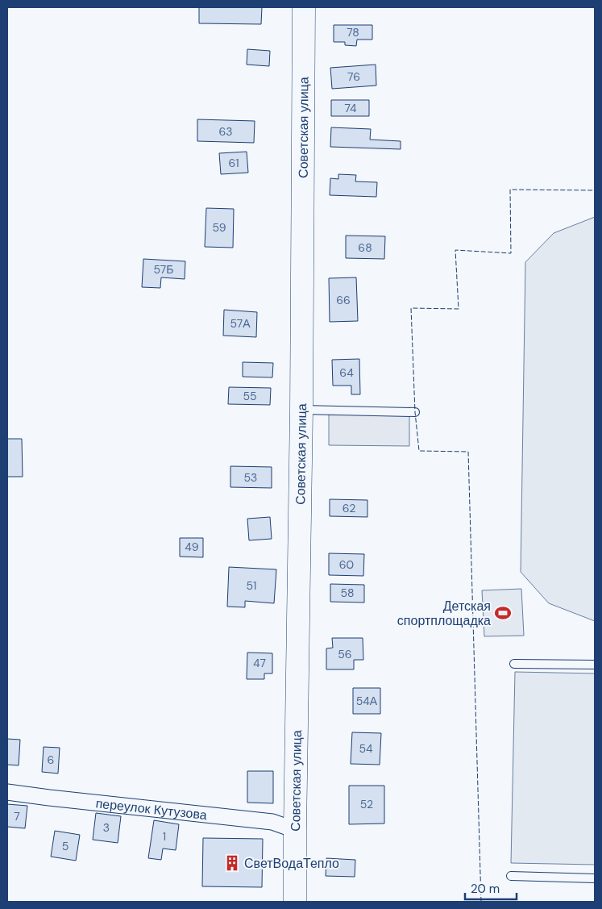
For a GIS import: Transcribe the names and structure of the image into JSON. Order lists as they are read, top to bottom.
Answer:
{
  "streets": {
    "main road": ["Советская улица"],
    "street": ["переулок Кутузова"]
  },
  "crossings": [
    ["Советская улица", "переулок Кутузова"]
  ],
  "places": {
    "sports": ["Детская спортплощадка"],
    "building": ["СветВодаТепло"]
  },
  "house_numbers": [
    "78",
    "76",
    "74",
    "63",
    "61",
    "59",
    "68",
    "57Б",
    "66",
    "57А",
    "64",
    "55",
    "53",
    "62",
    "49",
    "60",
    "51",
    "58",
    "56",
    "47",
    "54А",
    "54",
    "6",
    "52",
    "7",
    "3",
    "1",
    "5"
  ],
  "scale_bar": "20 m"
}
